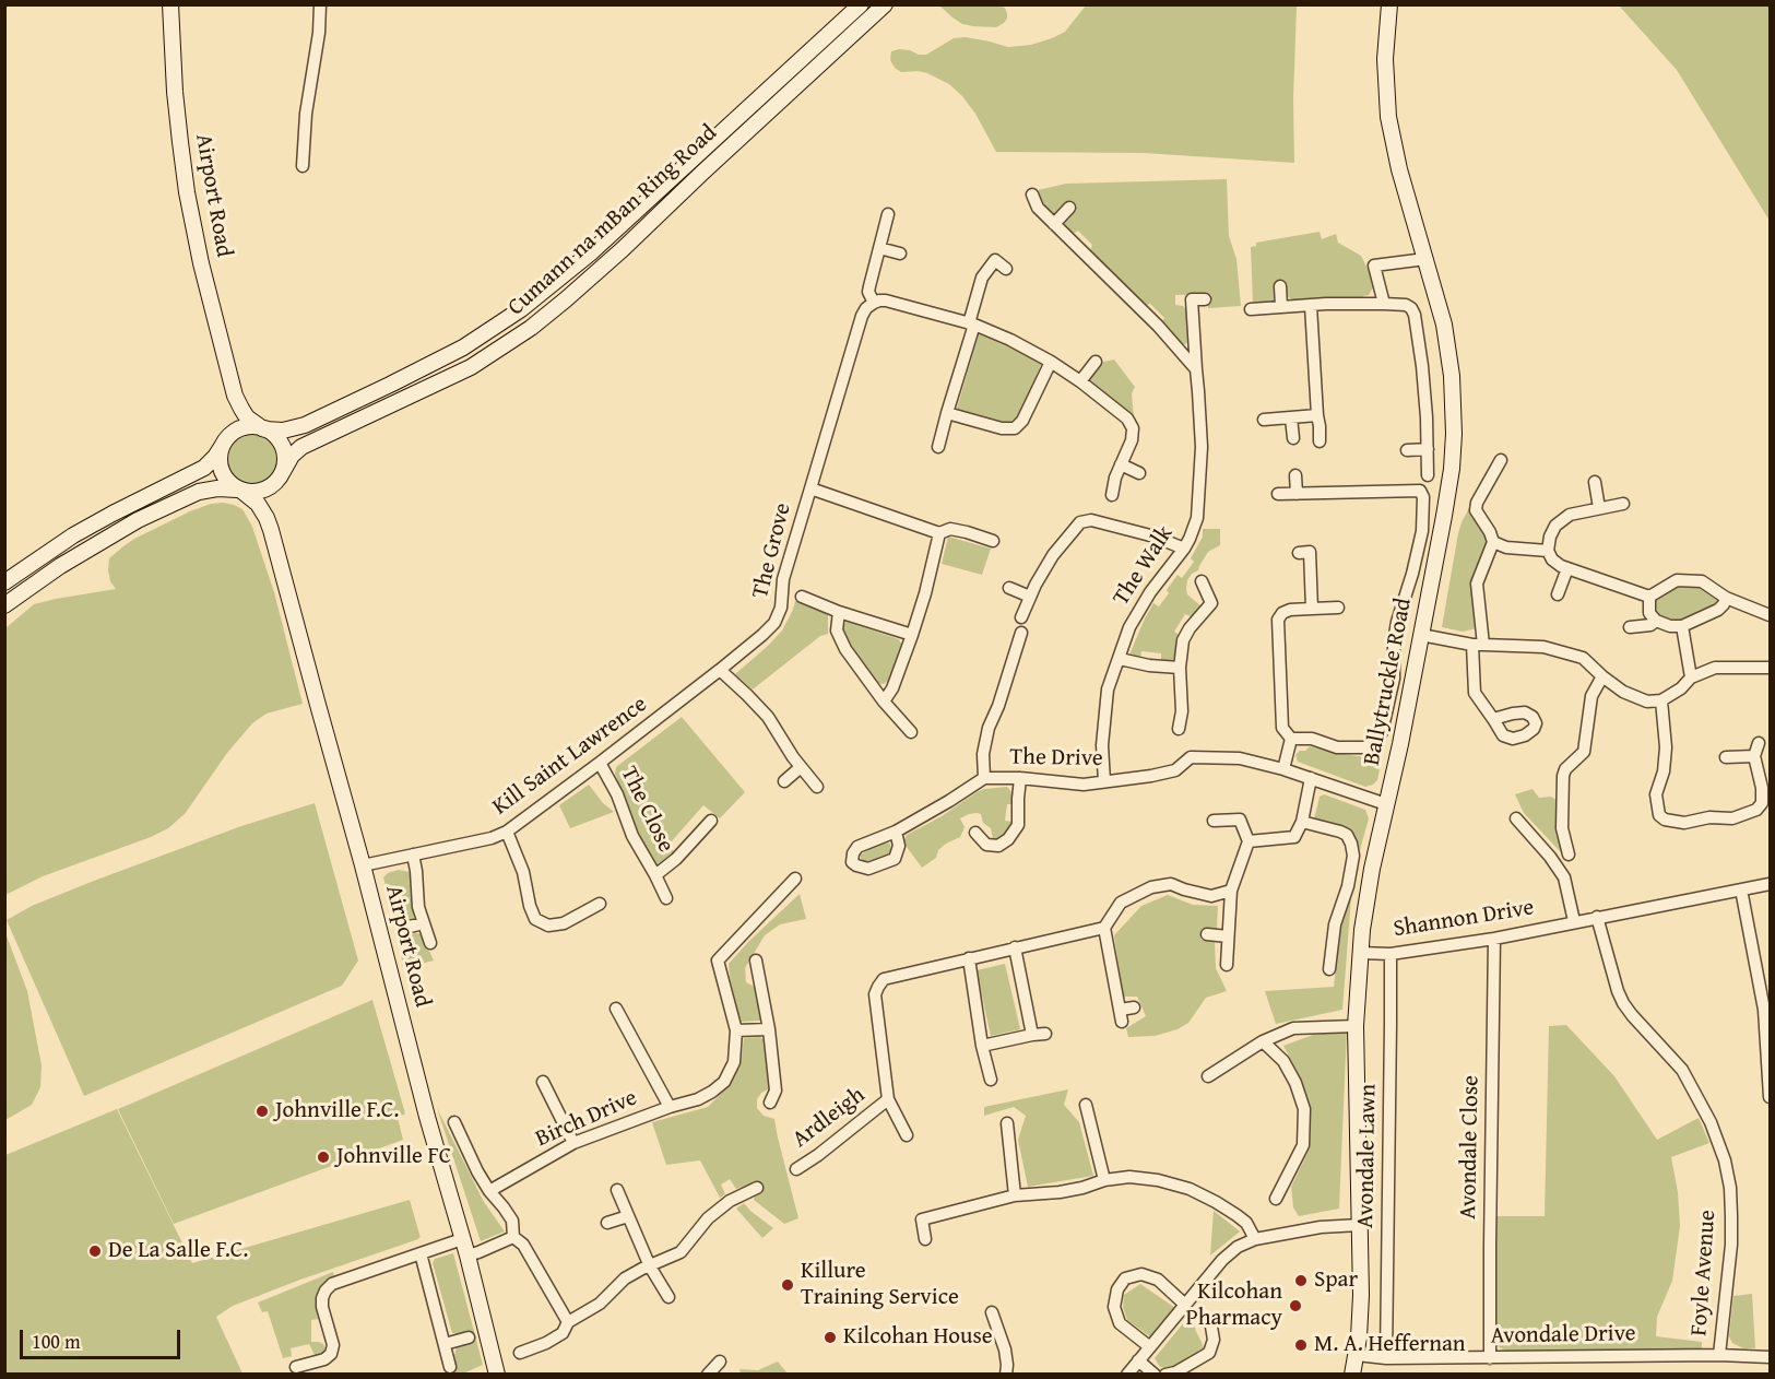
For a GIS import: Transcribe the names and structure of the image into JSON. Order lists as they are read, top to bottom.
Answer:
{
  "streets": {
    "main road": ["Airport Road", "Cumann na mBan Ring Road", "Ballytruckle Road"],
    "street": [
      "The Grove",
      "The Walk",
      "Kill Saint Lawrence",
      "The Drive",
      "The Close",
      "Shannon Drive",
      "Ardleigh",
      "Birch Drive",
      "Avondale Close",
      "Avondale Lawn",
      "Foyle Avenue",
      "Avondale Drive"
    ]
  },
  "crossings": [
    ["Airport Road", "Cumann na mBan Ring Road"],
    ["Airport Road", "Kill Saint Lawrence"],
    ["The Grove", "Kill Saint Lawrence"],
    ["The Walk", "The Drive"],
    ["Ballytruckle Road", "The Drive"],
    ["Ballytruckle Road", "Shannon Drive"],
    ["Ballytruckle Road", "Avondale Drive"],
    ["Kill Saint Lawrence", "The Close"],
    ["Shannon Drive", "Avondale Close"],
    ["Shannon Drive", "Avondale Lawn"],
    ["Shannon Drive", "Foyle Avenue"],
    ["Avondale Close", "Avondale Drive"],
    ["Avondale Lawn", "Avondale Drive"],
    ["Foyle Avenue", "Avondale Drive"]
  ],
  "places": [
    "Johnville F.C.",
    "Johnville FC",
    "De La Salle F.C.",
    "Spar",
    "Killure Training Service",
    "Kilcohan Pharmacy",
    "Kilcohan House",
    "M. A. Heffernan"
  ],
  "scale_bar": "100 m"
}
